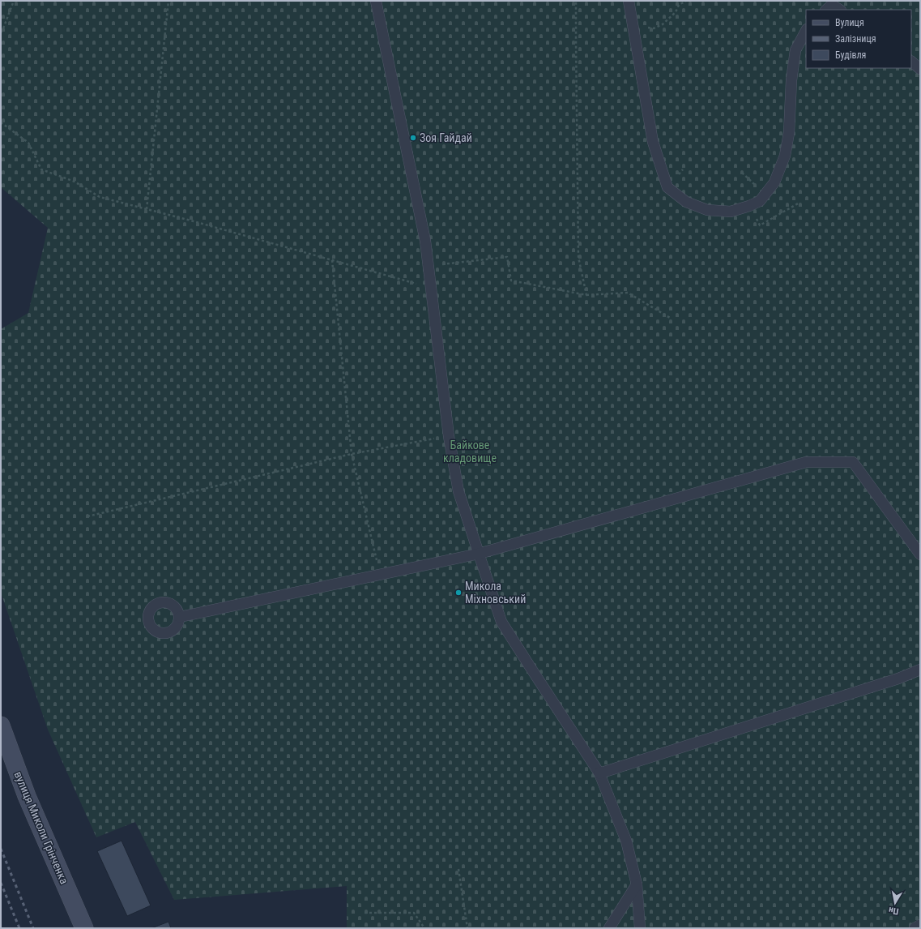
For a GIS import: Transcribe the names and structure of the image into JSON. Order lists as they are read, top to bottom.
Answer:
{
  "streets": {
    "main road": ["вулиця Миколи Грінченка"]
  },
  "parks": ["Байкове кладовище"],
  "places": ["Зоя Гайдай", "Микола Міхновський"],
  "legend": ["Вулиця", "Залізниця", "Будівля"],
  "north": "bottom"
}
